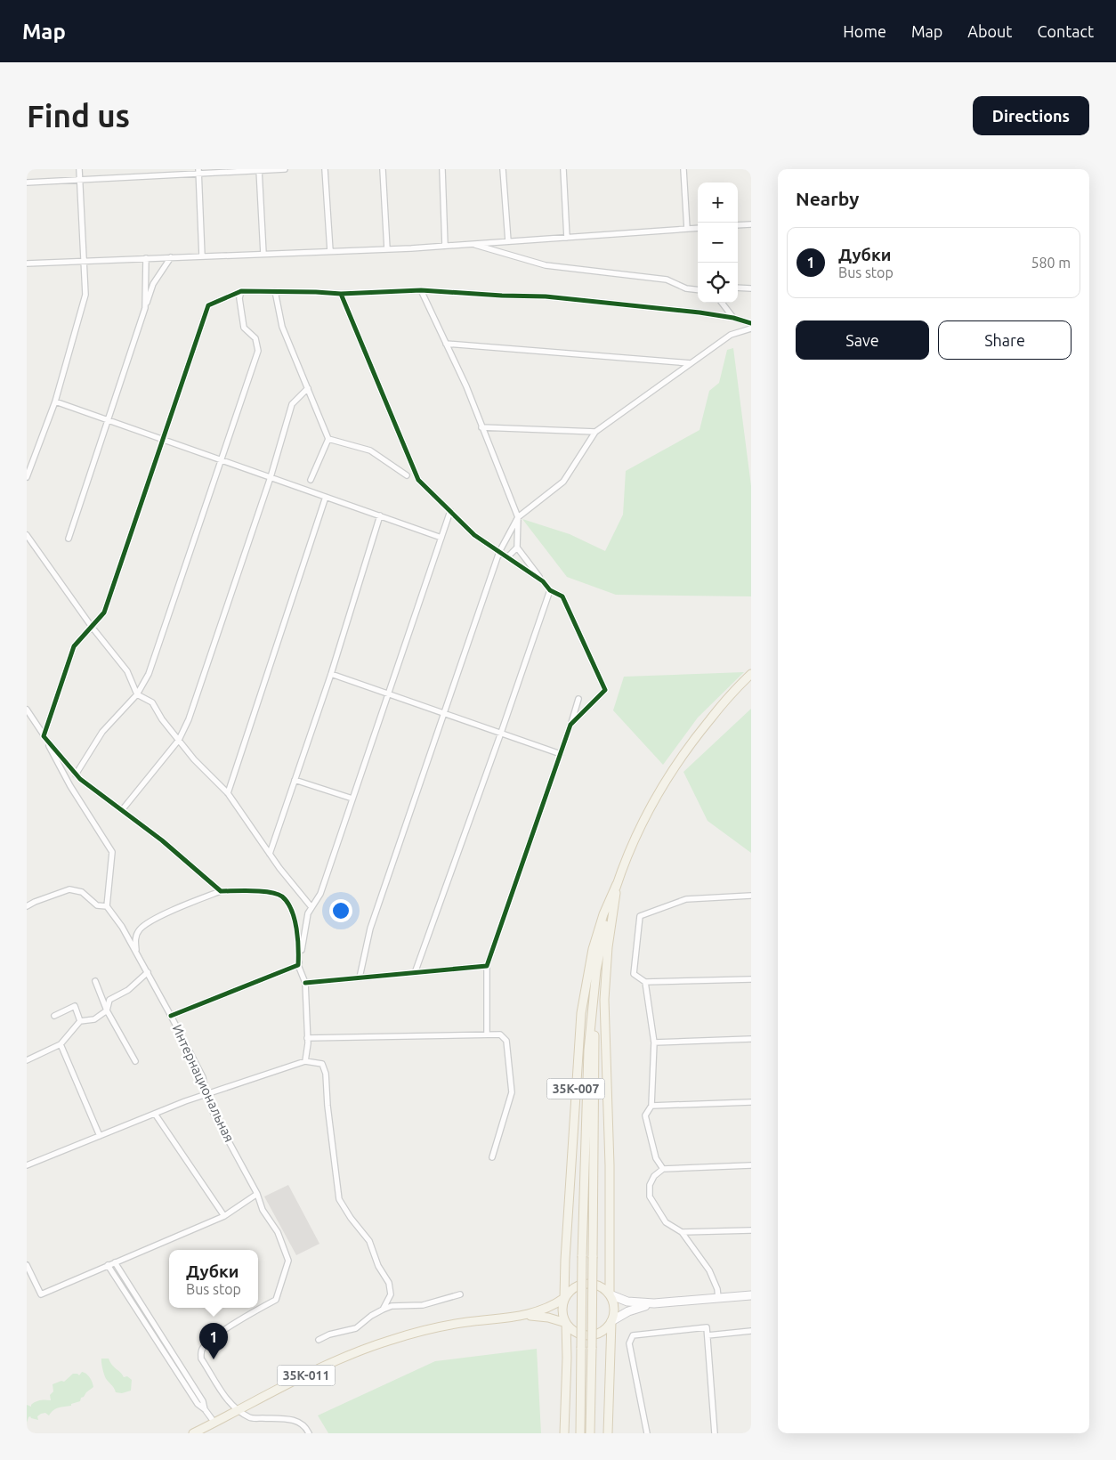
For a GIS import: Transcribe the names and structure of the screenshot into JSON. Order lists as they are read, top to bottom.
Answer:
{
  "streets": {
    "main road": ["35К-007", "35К-011"],
    "street": ["Интернациональная"]
  },
  "crossings": [
    ["Интернациональная", "35К-011"],
    ["35К-007", "35К-011"]
  ],
  "page": {
    "header": "Map",
    "nav": [
      "Home",
      "Map",
      "About",
      "Contact"
    ],
    "buttons": [
      "Directions",
      ["Save", "Share"]
    ],
    "title": "Find us",
    "heading": "Nearby",
    "map_buttons": ["+", "−"],
    "list": [
      {
        "mark": "1",
        "name": "Дубки",
        "note": "Bus stop",
        "value": "580 m"
      }
    ],
    "popup": ["Дубки", "Bus stop"],
    "pins": "1"
  }
}
